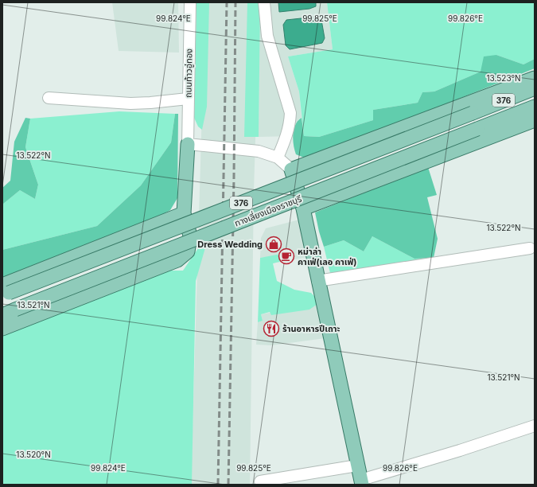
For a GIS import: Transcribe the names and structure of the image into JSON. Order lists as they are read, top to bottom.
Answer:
{
  "streets": {
    "main road": ["376", "ทางเลี่ยงเมืองราชบุรี"],
    "street": ["ถนนท้าวอู่ทอง"]
  },
  "places": {
    "shop": ["Dress Wedding"],
    "cafe": ["หม่าล่า คาเฟ่(เลอ คาเฟ่)"],
    "restaurant": ["ร้านอาหารปีเถาะ"]
  },
  "coordinates": [
    "99.824°E",
    "99.825°E",
    "99.826°E",
    "13.523°N",
    "13.522°N",
    "13.521°N",
    "13.520°N"
  ]
}
